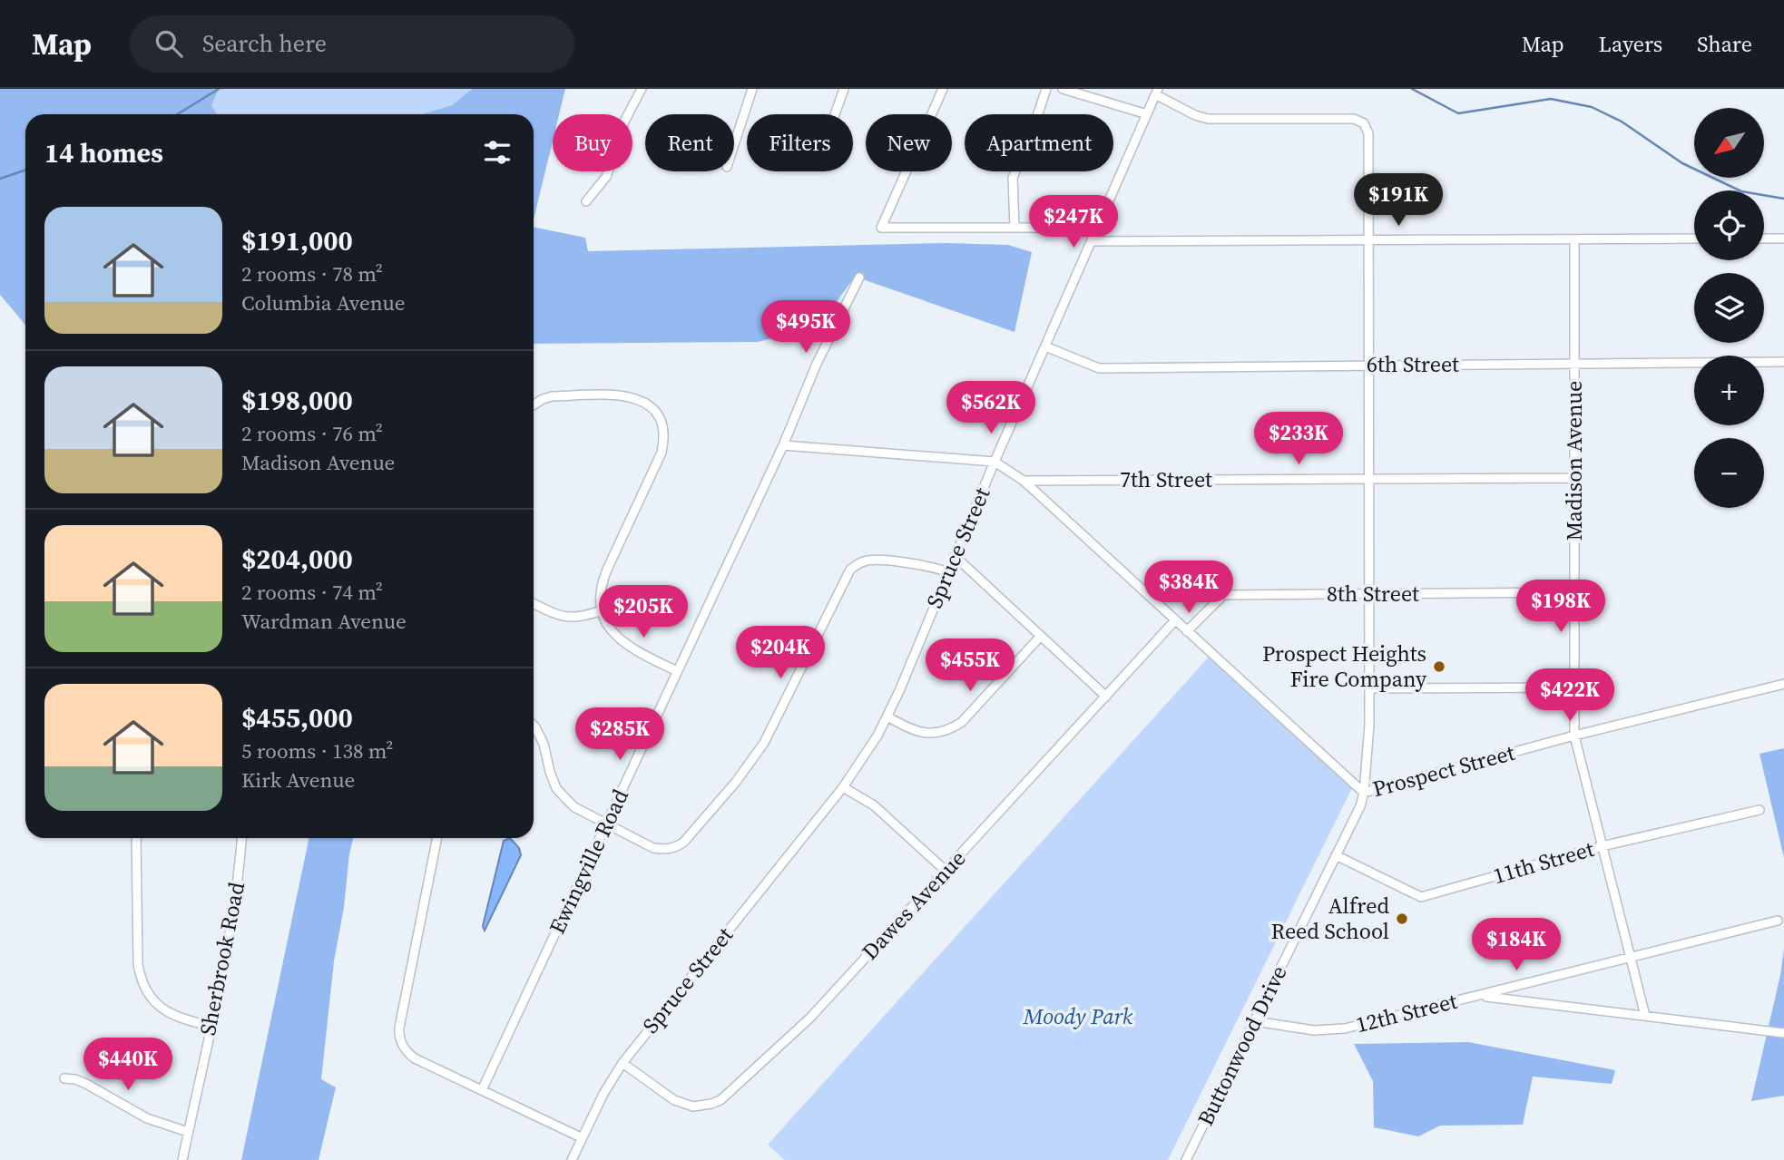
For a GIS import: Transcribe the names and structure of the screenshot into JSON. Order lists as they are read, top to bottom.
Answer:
{
  "streets": {
    "street": [
      "6th Street",
      "Madison Avenue",
      "7th Street",
      "Spruce Street",
      "8th Street",
      "Prospect Street",
      "Ewingville Road",
      "11th Street",
      "Dawes Avenue",
      "Sherbrook Road",
      "12th Street",
      "Buttonwood Drive"
    ]
  },
  "crossings": [
    ["6th Street", "Madison Avenue"],
    ["6th Street", "Spruce Street"],
    ["6th Street", "Buttonwood Drive"],
    ["Madison Avenue", "7th Street"],
    ["Madison Avenue", "8th Street"],
    ["Madison Avenue", "Prospect Street"],
    ["Madison Avenue", "11th Street"],
    ["Madison Avenue", "12th Street"],
    ["7th Street", "Prospect Street"],
    ["7th Street", "Buttonwood Drive"],
    ["Spruce Street", "Prospect Street"],
    ["Spruce Street", "Dawes Avenue"],
    ["Spruce Street", "Buttonwood Drive"],
    ["8th Street", "Prospect Street"],
    ["8th Street", "Buttonwood Drive"],
    ["Prospect Street", "Dawes Avenue"],
    ["Prospect Street", "Buttonwood Drive"],
    ["11th Street", "Buttonwood Drive"],
    ["12th Street", "Buttonwood Drive"]
  ],
  "parks": ["Moody Park"],
  "places": ["Prospect Heights Fire Company", "Alfred Reed School"],
  "north": "bottom left",
  "page": {
    "header": "Map",
    "search": "Search here",
    "nav": ["Map", "Layers", "Share"],
    "map_buttons": ["+", "−"],
    "chip": [
      "Buy",
      "Rent",
      "Filters",
      "New",
      "Apartment"
    ],
    "heading": "14 homes",
    "price": [
      "$191K",
      "$247K",
      "$495K",
      "$562K",
      "$233K",
      "$384K",
      "$198K",
      "$205K",
      "$204K",
      "$455K",
      "$422K",
      "$285K",
      "$184K",
      "$440K"
    ],
    "list": [
      {
        "name": "$191,000",
        "note": "2 rooms · 78 m² · Columbia Avenue"
      },
      {
        "name": "$198,000",
        "note": "2 rooms · 76 m² · Madison Avenue"
      },
      {
        "name": "$204,000",
        "note": "2 rooms · 74 m² · Wardman Avenue"
      },
      {
        "name": "$455,000",
        "note": "5 rooms · 138 m² · Kirk Avenue"
      }
    ]
  }
}
